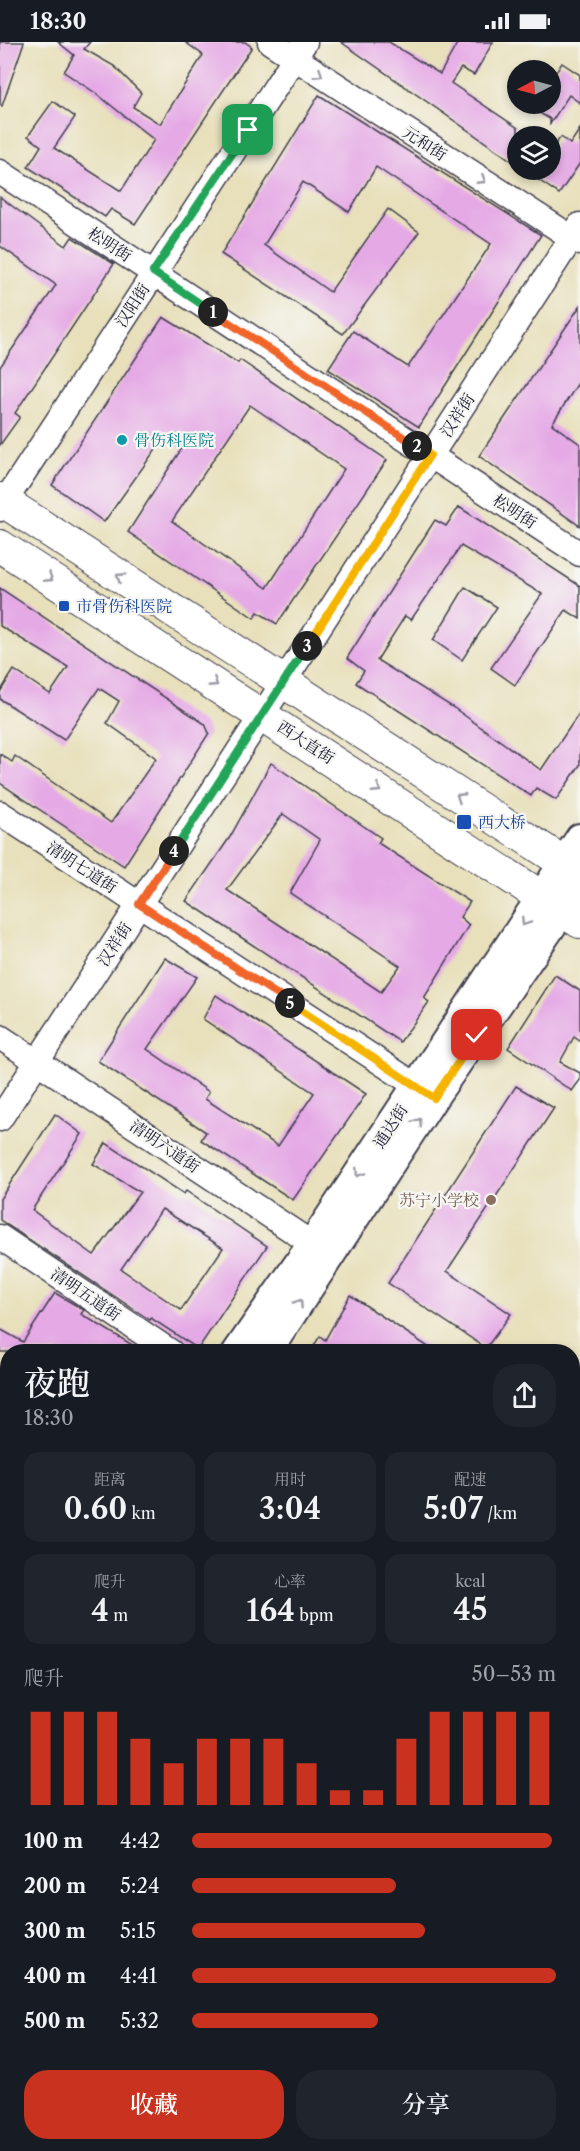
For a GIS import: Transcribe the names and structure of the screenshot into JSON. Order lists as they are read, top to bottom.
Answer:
{
  "streets": {
    "main road": ["西大直街", "通达街"],
    "street": [
      "元和街",
      "松明街",
      "汉阳街",
      "汉祥街",
      "清明七道街",
      "清明六道街",
      "清明五道街"
    ]
  },
  "crossings": [
    ["元和街", "汉阳街"],
    ["元和街", "汉祥街"],
    ["松明街", "汉阳街"],
    ["松明街", "汉祥街"],
    ["汉祥街", "西大直街"],
    ["汉祥街", "清明七道街"],
    ["汉祥街", "清明六道街"],
    ["西大直街", "通达街"],
    ["清明七道街", "通达街"],
    ["通达街", "清明六道街"]
  ],
  "one_way": ["元和街"],
  "places": {
    "other": ["骨伤科医院", "苏宁小学校"],
    "transit": ["市骨伤科医院", "西大桥"]
  },
  "north": "left",
  "page": {
    "status": "18:30",
    "pins": [
      "1",
      "2",
      "3",
      "4",
      "5"
    ],
    "heading": ["夜跑", "18:30"],
    "stats": [
      ["距离", "0.60 km"],
      ["用时", "3:04"],
      ["配速", "5:07 /km"],
      ["爬升", "4 m"],
      ["心率", "164 bpm"],
      ["kcal", "45"]
    ],
    "chart": ["爬升", "50–53 m"],
    "list": [
      {
        "name": "100 m",
        "note": "4:42"
      },
      {
        "name": "200 m",
        "note": "5:24"
      },
      {
        "name": "300 m",
        "note": "5:15"
      },
      {
        "name": "400 m",
        "note": "4:41"
      },
      {
        "name": "500 m",
        "note": "5:32"
      }
    ],
    "buttons": ["收藏", "分享"]
  }
}
